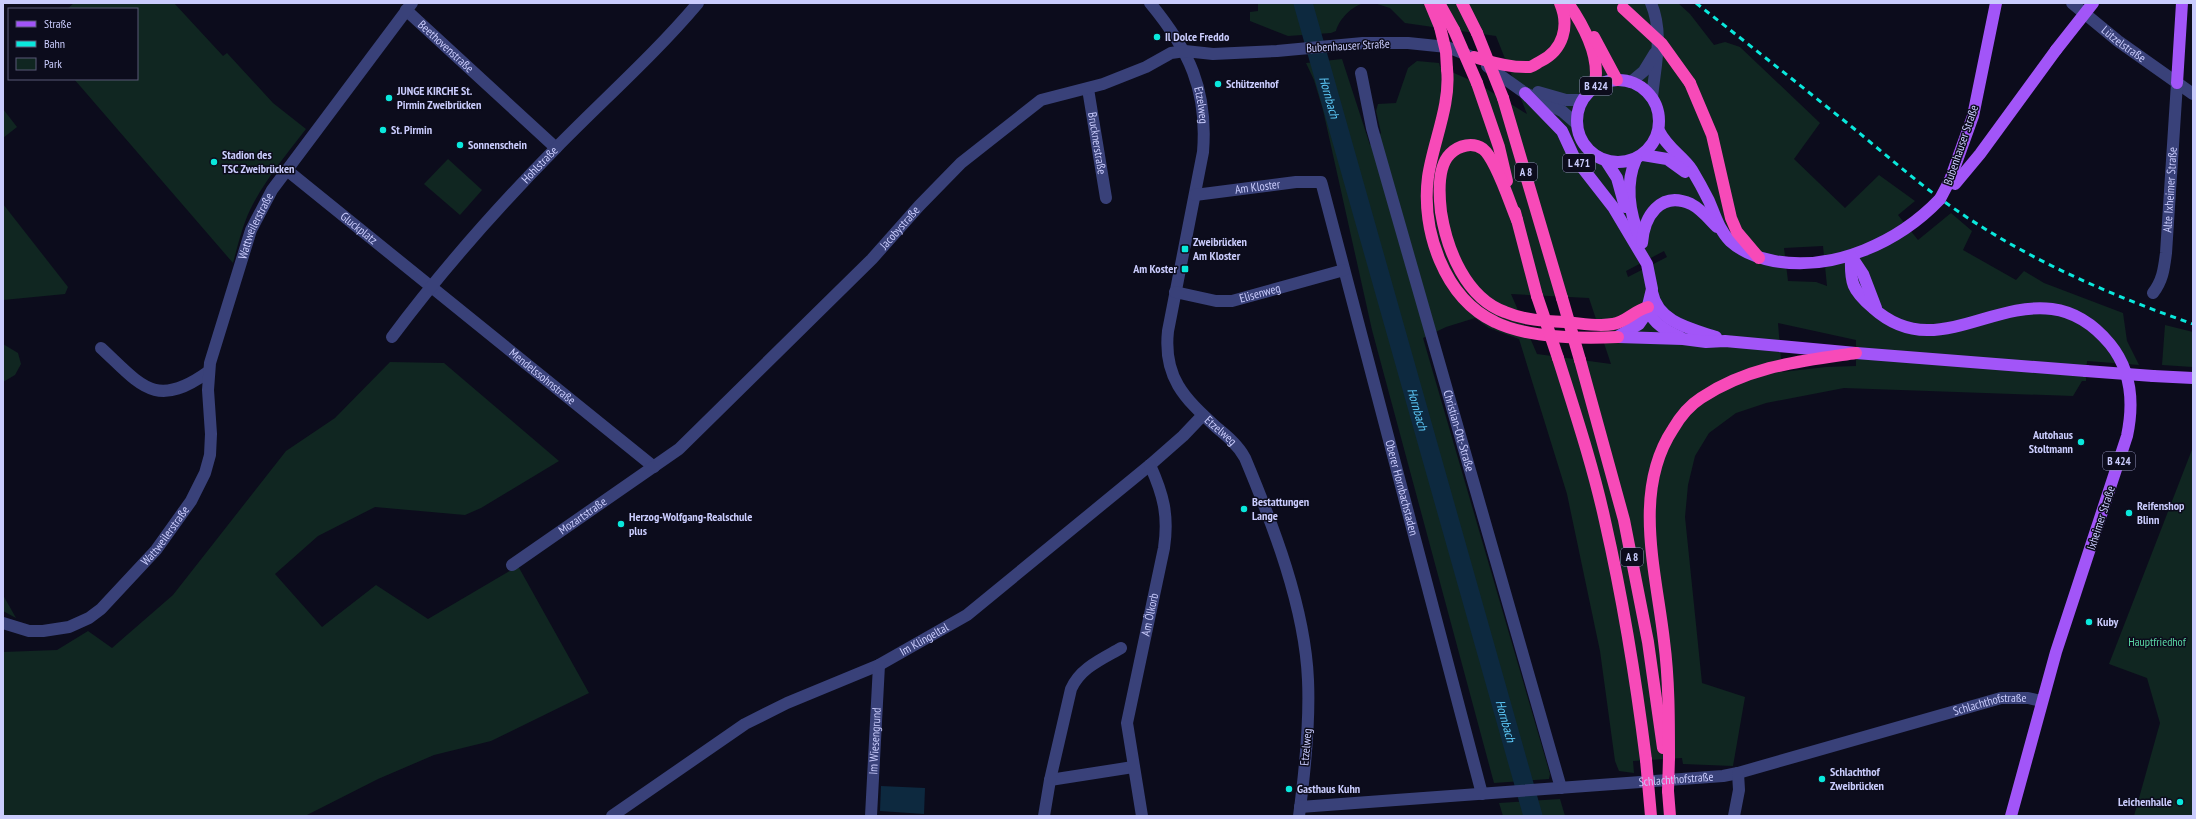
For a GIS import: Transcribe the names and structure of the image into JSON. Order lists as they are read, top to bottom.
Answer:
{
  "streets": {
    "highway": ["A 8"],
    "main road": [
      "Bubenhauser Straße",
      "B 424",
      "L 471",
      "Ixheimer Straße"
    ],
    "street": [
      "Lützelstraße",
      "Beethovenstraße",
      "Etzelweg",
      "Brucknerstraße",
      "Hohlstraße",
      "Am Kloster",
      "Alte Ixheimer Straße",
      "Wattweilerstraße",
      "Gluckplatz",
      "Jacobystraße",
      "Elisenweg",
      "Mendelssohnstraße",
      "Christian-Ott-Straße",
      "Oberer Hornbachstaden",
      "Mozartstraße",
      "Am Ölkorb",
      "Im Klingeltal",
      "Schlachthofstraße",
      "Im Wiesengrund"
    ]
  },
  "crossings": [
    ["Lützelstraße", "Alte Ixheimer Straße"],
    ["Beethovenstraße", "Hohlstraße"],
    ["Beethovenstraße", "Wattweilerstraße"],
    ["Bubenhauser Straße", "B 424"],
    ["Bubenhauser Straße", "Etzelweg"],
    ["Bubenhauser Straße", "L 471"],
    ["Bubenhauser Straße", "Jacobystraße"],
    ["Bubenhauser Straße", "Ixheimer Straße"],
    ["B 424", "L 471"],
    ["Etzelweg", "Am Kloster"],
    ["Etzelweg", "Jacobystraße"],
    ["Etzelweg", "Elisenweg"],
    ["Etzelweg", "Im Klingeltal"],
    ["Etzelweg", "Schlachthofstraße"],
    ["Brucknerstraße", "Jacobystraße"],
    ["Hohlstraße", "Gluckplatz"],
    ["Hohlstraße", "Mendelssohnstraße"],
    ["Am Kloster", "Oberer Hornbachstaden"],
    ["Wattweilerstraße", "Gluckplatz"],
    ["Gluckplatz", "Mendelssohnstraße"],
    ["Jacobystraße", "Mendelssohnstraße"],
    ["Jacobystraße", "Mozartstraße"],
    ["Elisenweg", "Oberer Hornbachstaden"],
    ["Mendelssohnstraße", "Mozartstraße"],
    ["Christian-Ott-Straße", "Schlachthofstraße"],
    ["Oberer Hornbachstaden", "Schlachthofstraße"],
    ["Ixheimer Straße", "Schlachthofstraße"],
    ["Am Ölkorb", "Im Klingeltal"],
    ["Im Klingeltal", "Im Wiesengrund"]
  ],
  "water": ["Hornbach"],
  "parks": ["Hauptfriedhof"],
  "places": {
    "other": [
      "Il Dolce Freddo",
      "Schützenhof",
      "JUNGE KIRCHE St. Pirmin Zweibrücken",
      "St. Pirmin",
      "Sonnenschein",
      "Stadion des TSC Zweibrücken",
      "Autohaus Stoltmann",
      "Bestattungen Lange",
      "Reifenshop Blinn",
      "Herzog-Wolfgang-Realschule plus",
      "Kuby",
      "Schlachthof Zweibrücken",
      "Gasthaus Kuhn",
      "Leichenhalle"
    ],
    "transit": ["Zweibrücken Am Kloster", "Am Koster"]
  },
  "legend": ["Straße", "Bahn", "Park"]
}
